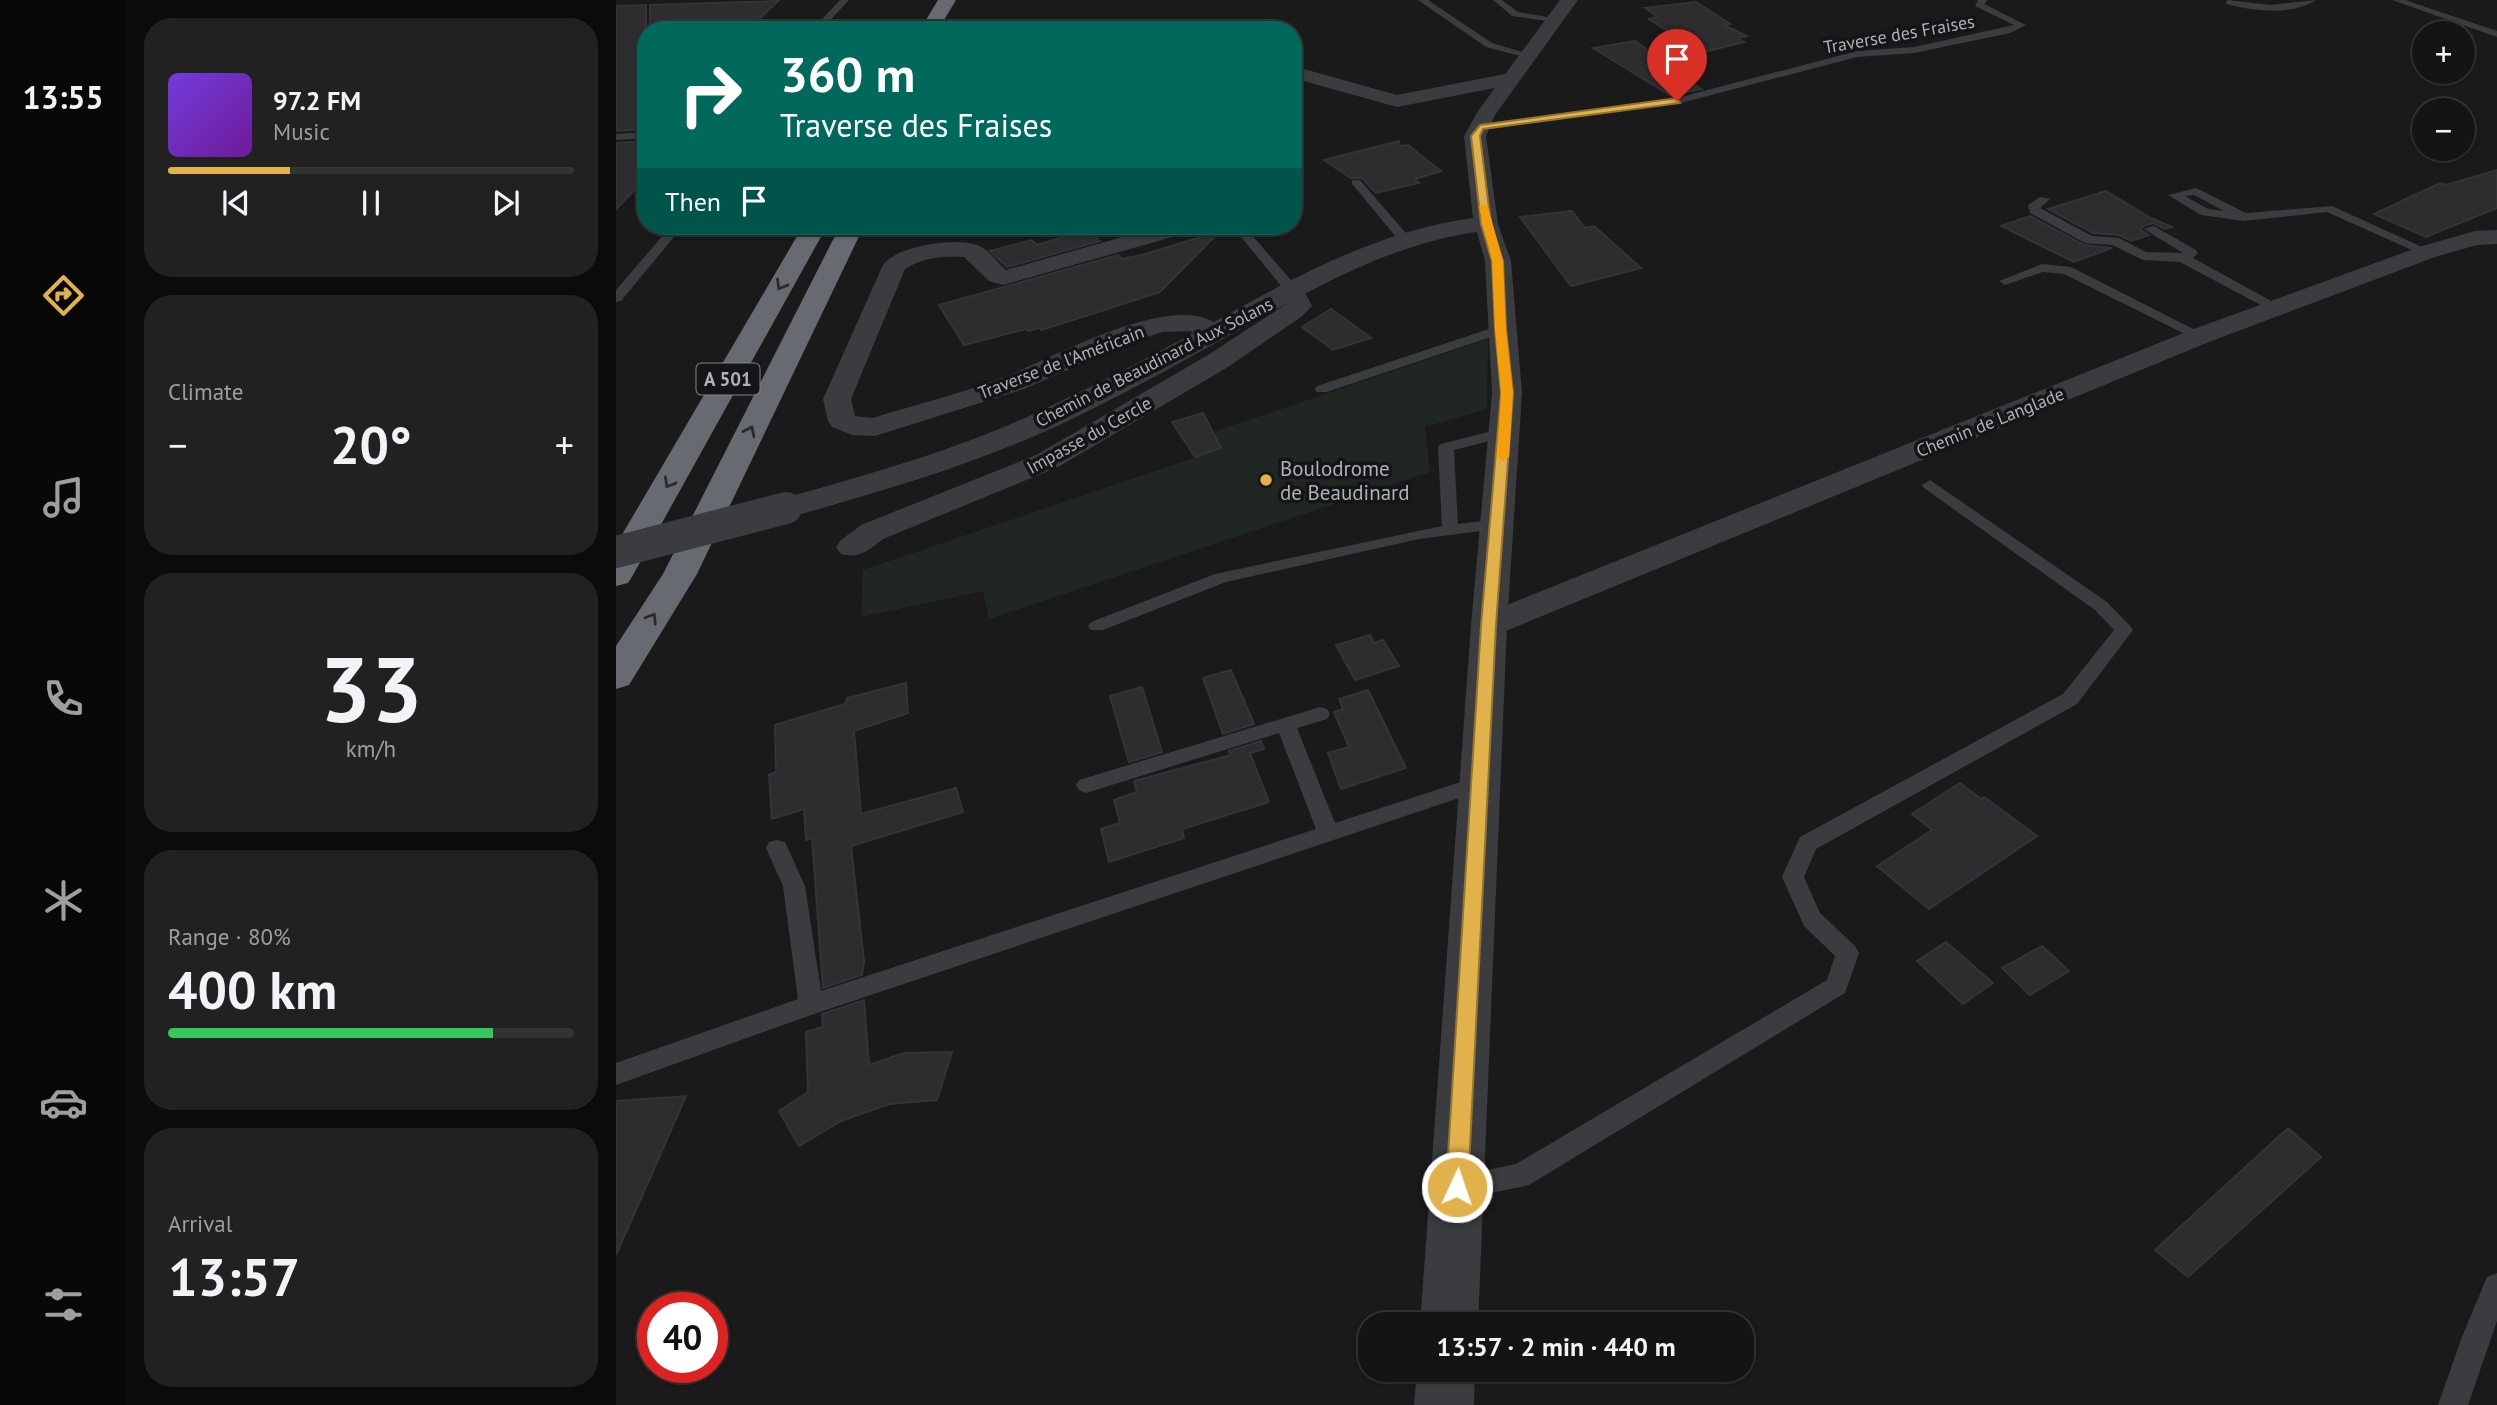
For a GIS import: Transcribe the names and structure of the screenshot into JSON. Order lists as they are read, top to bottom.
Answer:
{
  "streets": {
    "highway": ["A 501"],
    "street": [
      "Traverse de l'Américain",
      "Chemin de Beaudinard Aux Solans",
      "Chemin de Langlade",
      "Impasse du Cercle"
    ],
    "lane": ["Traverse des Fraises"]
  },
  "crossings": [
    ["Traverse de l'Américain", "Chemin de Beaudinard Aux Solans"],
    ["Chemin de Beaudinard Aux Solans", "Impasse du Cercle"]
  ],
  "places": ["Boulodrome de Beaudinard"],
  "page": {
    "tabs": "13:55",
    "map_buttons": ["+", "−"],
    "turn": ["360 m", "Traverse des Fraises"],
    "song": ["97.2 FM", "Music"],
    "then": "Then",
    "tile": [
      "Climate",
      ["33", "km/h"],
      ["Range · 80%", "400 km"],
      ["Arrival", "13:57"]
    ],
    "heat": ["−", "20°", "+"],
    "limit": "40",
    "trip": "13:57 · 2 min · 440 m"
  }
}
